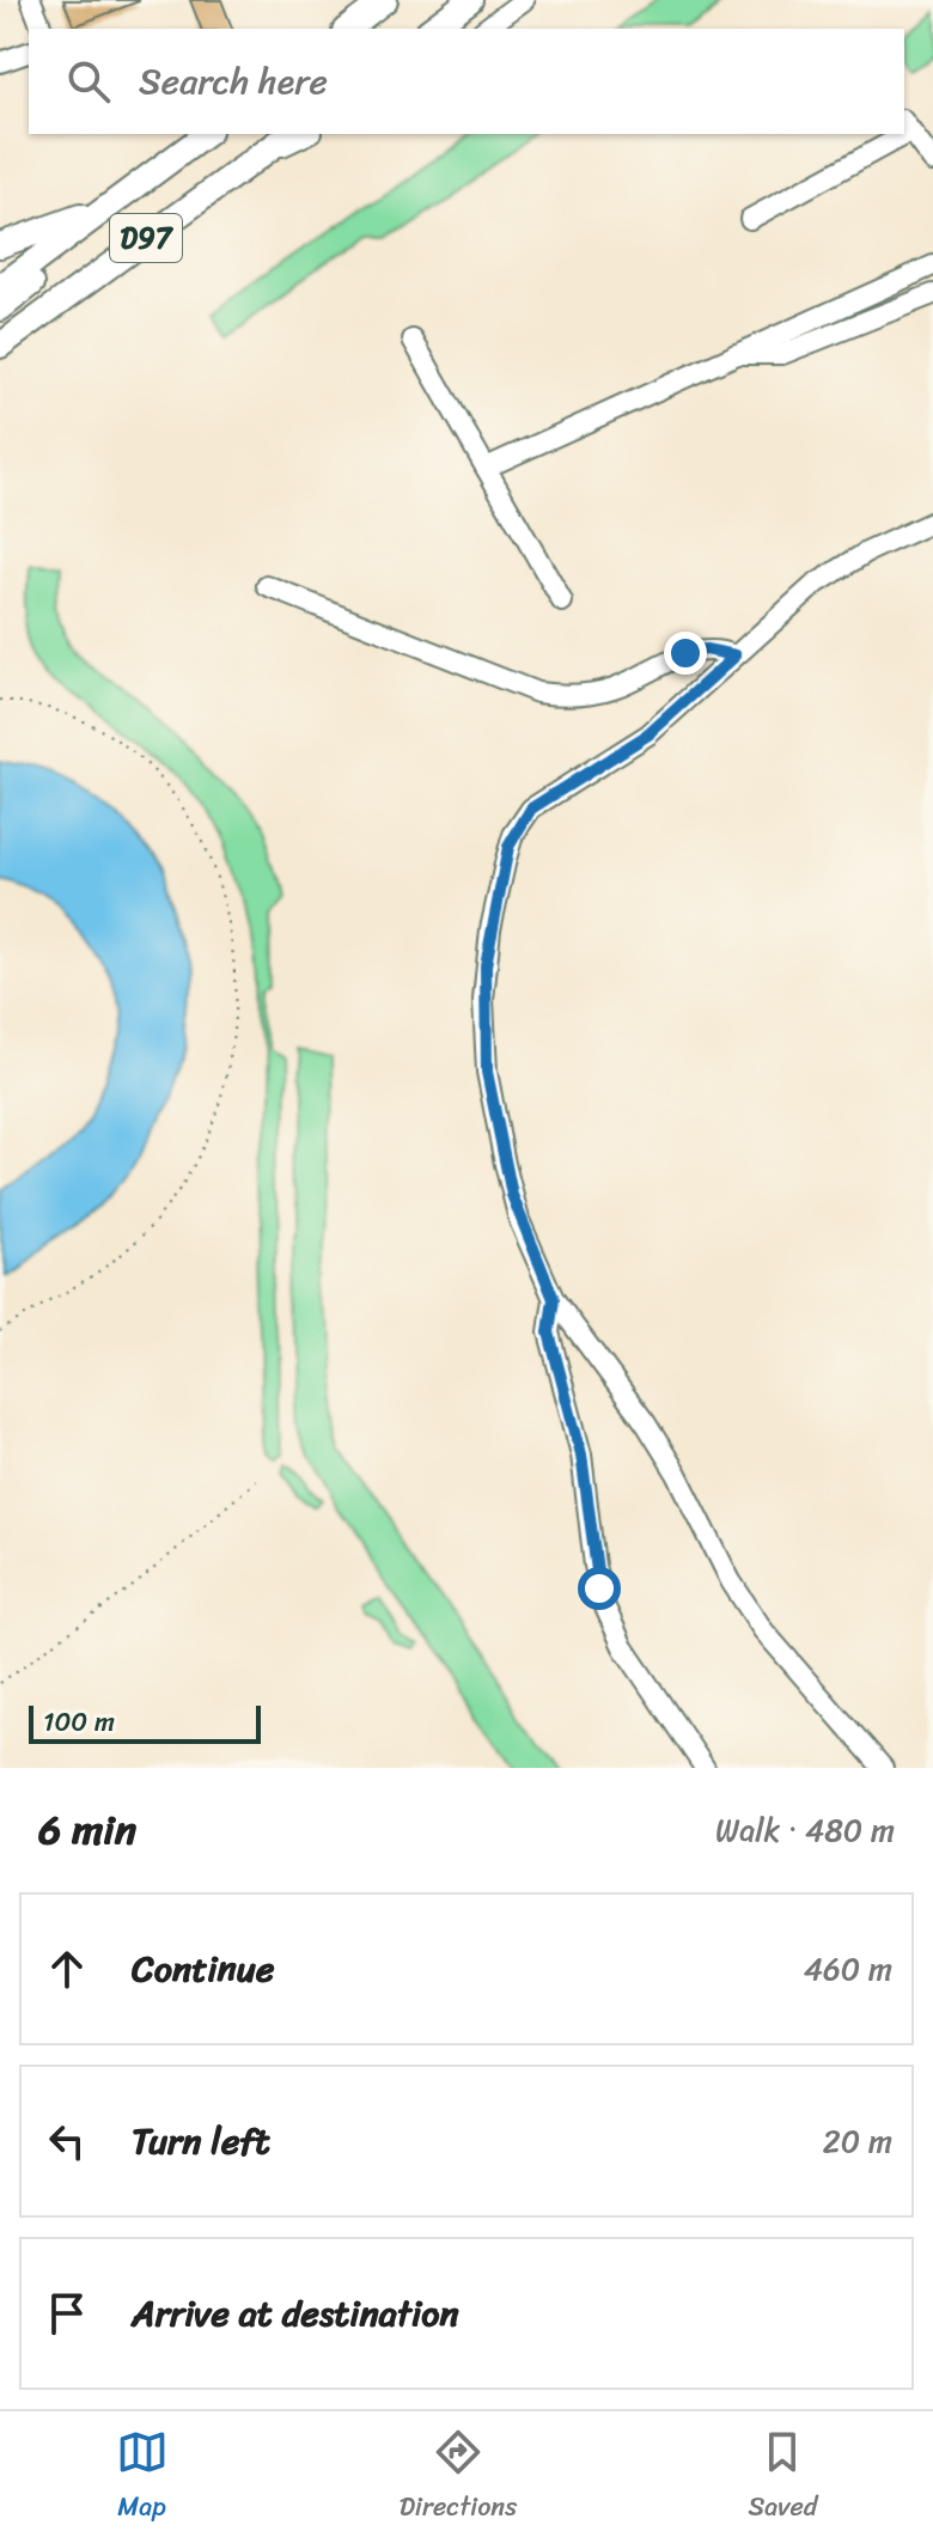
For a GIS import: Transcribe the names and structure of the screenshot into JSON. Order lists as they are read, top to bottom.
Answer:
{
  "streets": {
    "main road": ["D97"]
  },
  "scale_bar": "100 m",
  "page": {
    "search": "Search here",
    "scale": "100 m",
    "heading": ["6 min", "Walk · 480 m"],
    "list": [
      ["Continue", "460 m"],
      ["Turn left", "20 m"],
      "Arrive at destination"
    ],
    "nav": ["Map", "Directions", "Saved"]
  }
}
